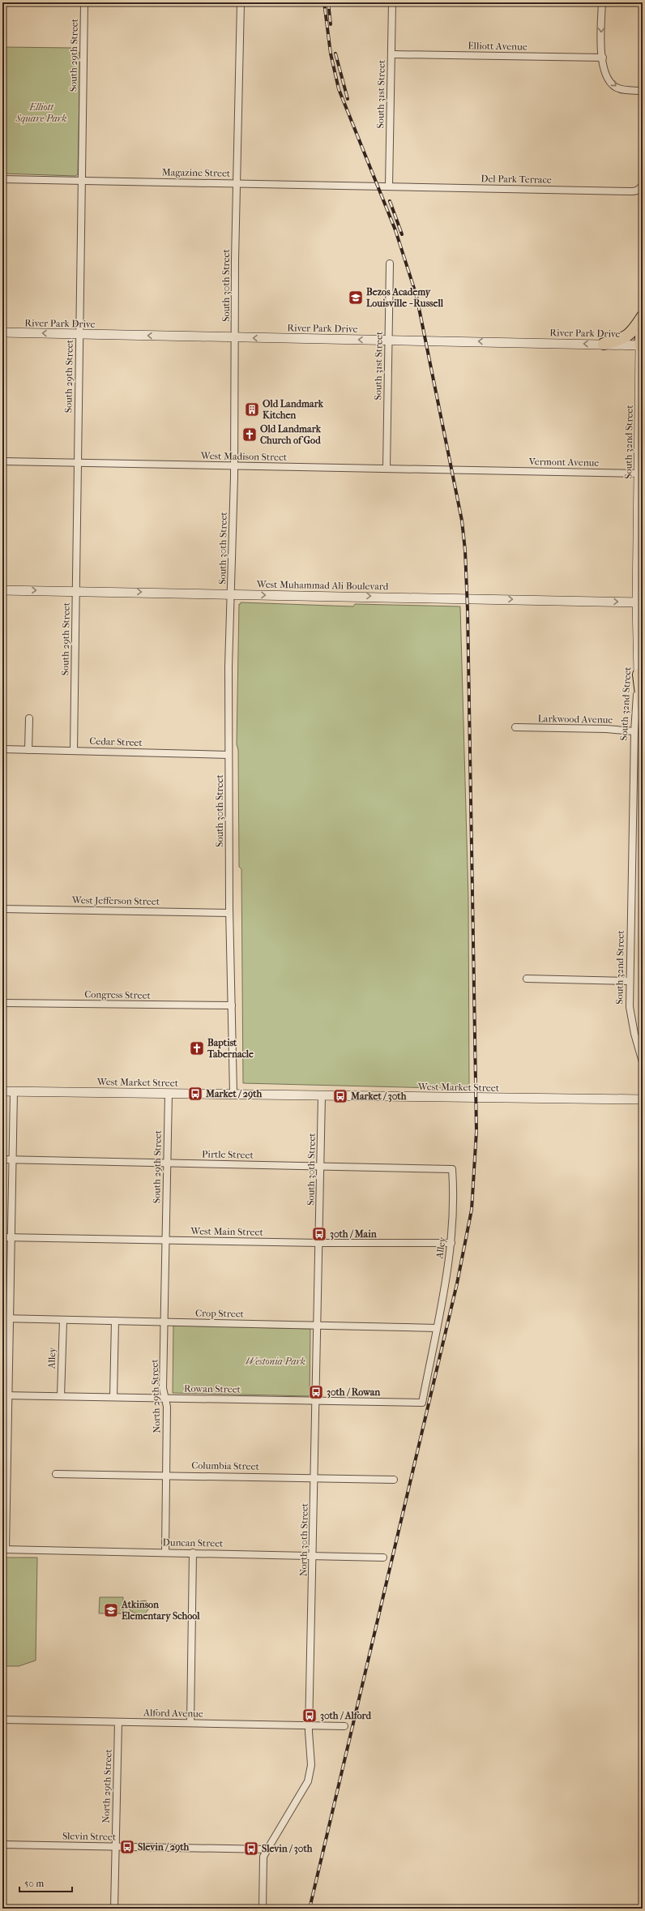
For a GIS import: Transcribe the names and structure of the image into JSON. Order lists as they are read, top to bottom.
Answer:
{
  "streets": {
    "main road": [
      "River Park Drive",
      "South 32nd Street",
      "West Muhammad Ali Boulevard",
      "West Market Street"
    ],
    "street": [
      "Elliott Avenue",
      "South 29th Street",
      "South 31st Street",
      "Magazine Street",
      "Del Park Terrace",
      "South 30th Street",
      "West Madison Street",
      "Vermont Avenue",
      "Larkwood Avenue",
      "Cedar Street",
      "West Jefferson Street",
      "Congress Street",
      "Pirtle Street",
      "West Main Street",
      "Alley",
      "Crop Street",
      "Rowan Street",
      "North 29th Street",
      "Columbia Street",
      "North 30th Street",
      "Duncan Street",
      "Alford Avenue",
      "Slevin Street"
    ]
  },
  "crossings": [
    ["Elliott Avenue", "South 31st Street"],
    ["South 29th Street", "Magazine Street"],
    ["South 29th Street", "River Park Drive"],
    ["South 29th Street", "West Madison Street"],
    ["South 29th Street", "West Muhammad Ali Boulevard"],
    ["South 29th Street", "Cedar Street"],
    ["South 29th Street", "West Market Street"],
    ["South 29th Street", "Pirtle Street"],
    ["South 29th Street", "West Main Street"],
    ["South 29th Street", "North 29th Street"],
    ["South 31st Street", "Magazine Street"],
    ["South 31st Street", "Del Park Terrace"],
    ["South 31st Street", "River Park Drive"],
    ["South 31st Street", "West Madison Street"],
    ["Magazine Street", "Del Park Terrace"],
    ["Magazine Street", "South 30th Street"],
    ["South 30th Street", "River Park Drive"],
    ["South 30th Street", "West Madison Street"],
    ["South 30th Street", "West Muhammad Ali Boulevard"],
    ["South 30th Street", "Cedar Street"],
    ["South 30th Street", "West Jefferson Street"],
    ["South 30th Street", "Congress Street"],
    ["South 30th Street", "West Market Street"],
    ["South 30th Street", "Pirtle Street"],
    ["South 30th Street", "West Main Street"],
    ["South 30th Street", "North 30th Street"],
    ["River Park Drive", "South 32nd Street"],
    ["South 32nd Street", "Vermont Avenue"],
    ["South 32nd Street", "West Muhammad Ali Boulevard"],
    ["South 32nd Street", "Larkwood Avenue"],
    ["West Madison Street", "Vermont Avenue"],
    ["Pirtle Street", "Alley"],
    ["West Main Street", "Alley"],
    ["West Main Street", "North 29th Street"],
    ["West Main Street", "North 30th Street"],
    ["Alley", "Crop Street"],
    ["Alley", "Rowan Street"],
    ["Crop Street", "North 29th Street"],
    ["Crop Street", "North 30th Street"],
    ["Rowan Street", "North 29th Street"],
    ["Rowan Street", "North 30th Street"],
    ["North 29th Street", "Columbia Street"],
    ["North 29th Street", "Duncan Street"],
    ["North 29th Street", "Alford Avenue"],
    ["North 29th Street", "Slevin Street"],
    ["Columbia Street", "North 30th Street"],
    ["North 30th Street", "Duncan Street"],
    ["North 30th Street", "Alford Avenue"],
    ["North 30th Street", "Slevin Street"]
  ],
  "one_way": ["River Park Drive", "West Muhammad Ali Boulevard"],
  "parks": ["Elliott Square Park", "Westonia Park"],
  "places": {
    "school or university": ["Bezos Academy Louisville - Russell", "Atkinson Elementary School"],
    "building": ["Old Landmark Kitchen"],
    "church": ["Old Landmark Church of God", "Baptist Tabernacle"],
    "bus stop": [
      "Market / 29th",
      "Market / 30th",
      "30th / Main",
      "30th / Rowan",
      "30th / Alford",
      "Slevin / 29th",
      "Slevin / 30th"
    ]
  },
  "scale_bar": "50 m"
}
